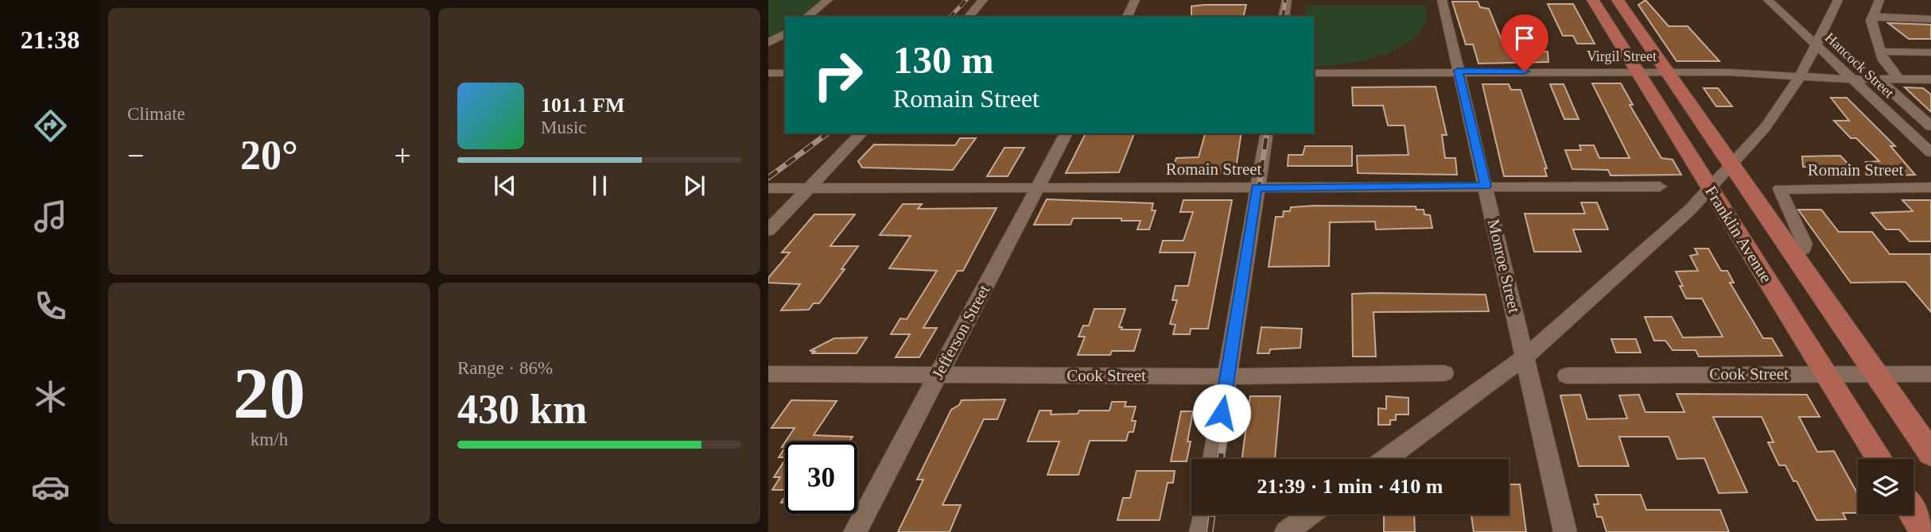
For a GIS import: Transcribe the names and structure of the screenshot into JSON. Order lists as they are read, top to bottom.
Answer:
{
  "streets": {
    "main road": ["Franklin Avenue"],
    "street": [
      "Virgil Street",
      "Hancock Street",
      "Romain Street",
      "Monroe Street",
      "Jefferson Street",
      "Cook Street"
    ]
  },
  "crossings": [
    ["Virgil Street", "Hancock Street"],
    ["Virgil Street", "Franklin Avenue"],
    ["Virgil Street", "Monroe Street"],
    ["Romain Street", "Franklin Avenue"],
    ["Romain Street", "Monroe Street"],
    ["Romain Street", "Jefferson Street"],
    ["Franklin Avenue", "Cook Street"],
    ["Jefferson Street", "Cook Street"]
  ],
  "page": {
    "tabs": "21:38",
    "tile": [
      "Climate",
      ["20", "km/h"],
      ["Range · 86%", "430 km"]
    ],
    "turn": ["130 m", "Romain Street"],
    "song": ["101.1 FM", "Music"],
    "heat": ["−", "20°", "+"],
    "limit": "30",
    "trip": "21:39 · 1 min · 410 m"
  }
}
